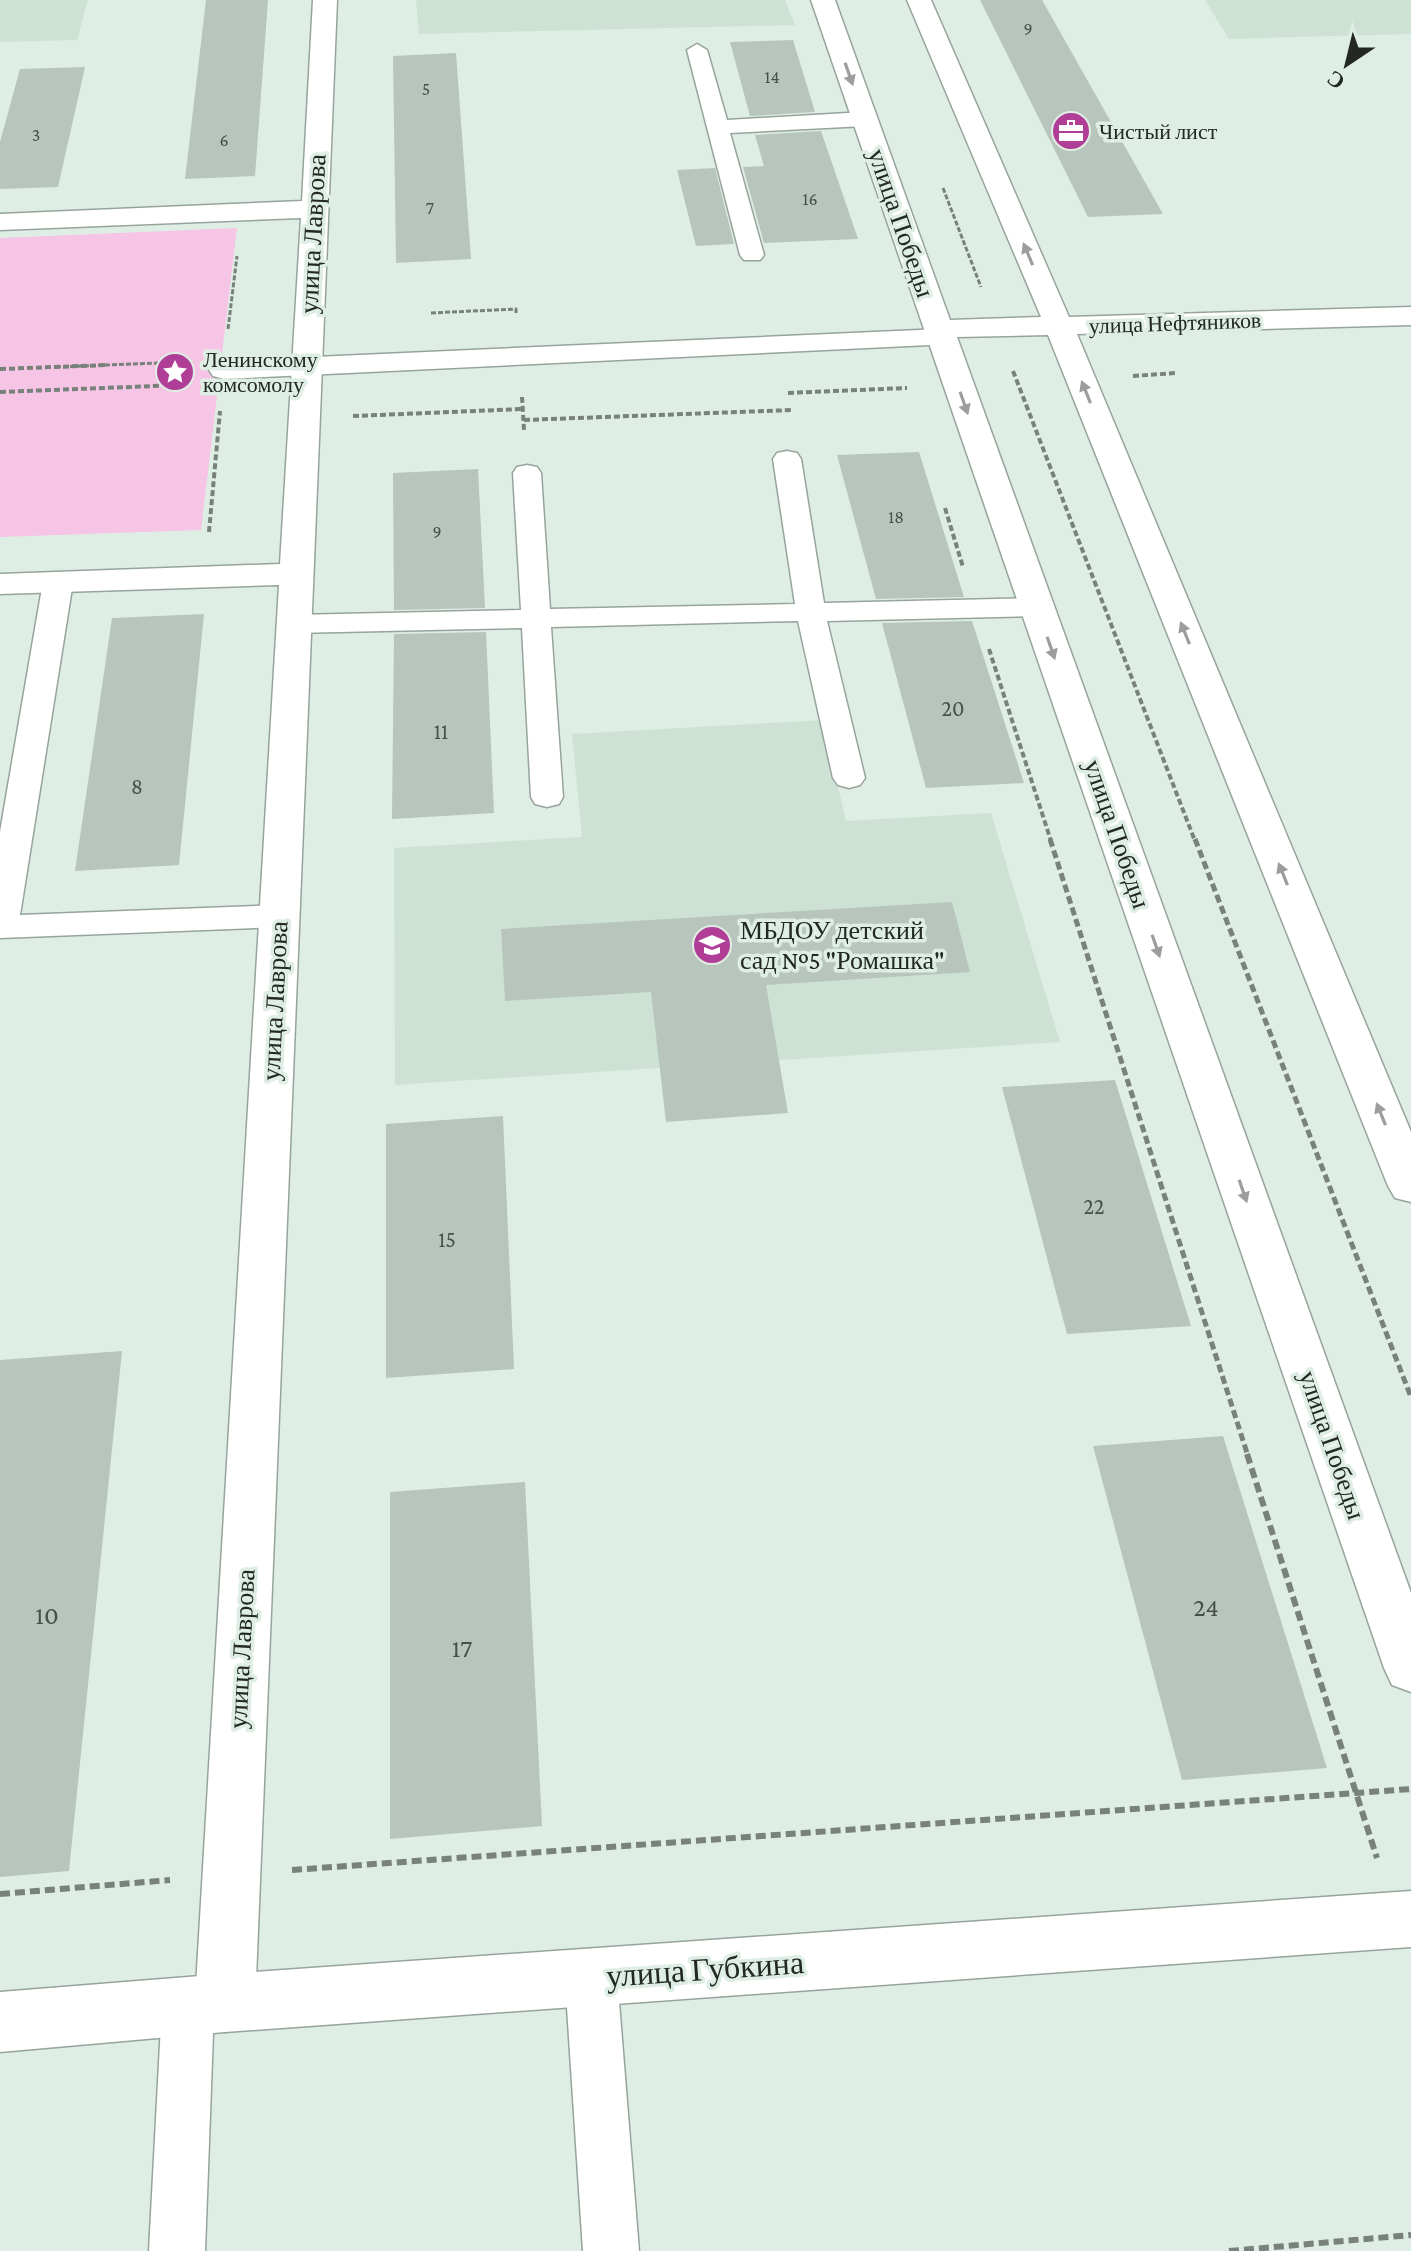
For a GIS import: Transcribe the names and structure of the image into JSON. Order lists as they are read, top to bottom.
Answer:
{
  "streets": {
    "street": [
      "улица Победы",
      "улица Лаврова",
      "улица Нефтяников",
      "улица Губкина"
    ]
  },
  "crossings": [
    ["улица Победы", "улица Нефтяников"],
    ["улица Лаврова", "улица Нефтяников"],
    ["улица Лаврова", "улица Губкина"]
  ],
  "places": {
    "office": ["Чистый лист"],
    "place": ["Ленинскому комсомолу"],
    "school or university": ["МБДОУ детский сад №5 \"Ромашка\""]
  },
  "house_numbers": [
    "9",
    "14",
    "5",
    "3",
    "6",
    "16",
    "7",
    "18",
    "9",
    "20",
    "11",
    "8",
    "22",
    "15",
    "24",
    "10",
    "17"
  ],
  "north": "bottom left"
}
